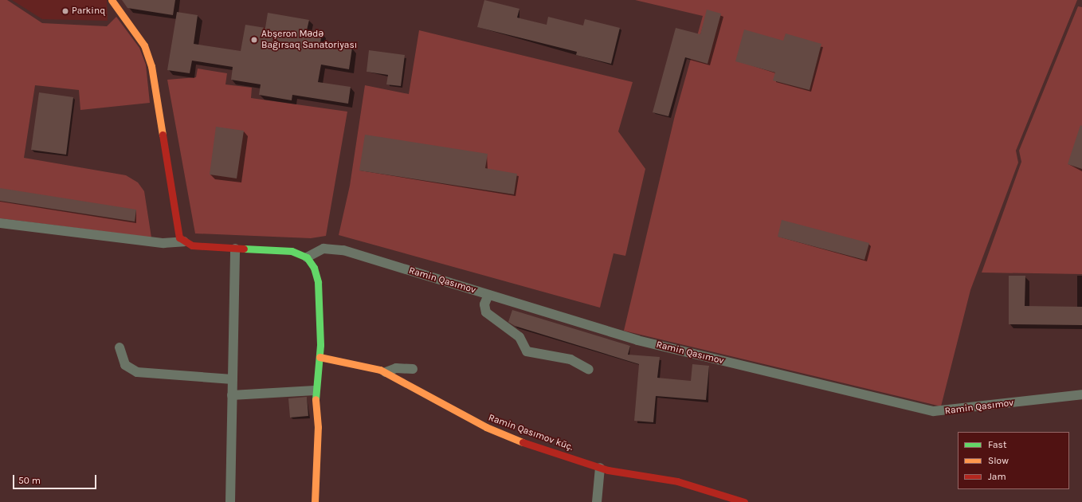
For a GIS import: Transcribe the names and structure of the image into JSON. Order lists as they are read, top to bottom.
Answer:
{
  "streets": {
    "street": ["Ramin Qasımov", "Ramin Qasımov küç."]
  },
  "places": ["Parkinq", "Abşeron Mədə Bağırsaq Sanatoriyası"],
  "legend": ["Fast", "Slow", "Jam"],
  "scale_bar": "50 m"
}
